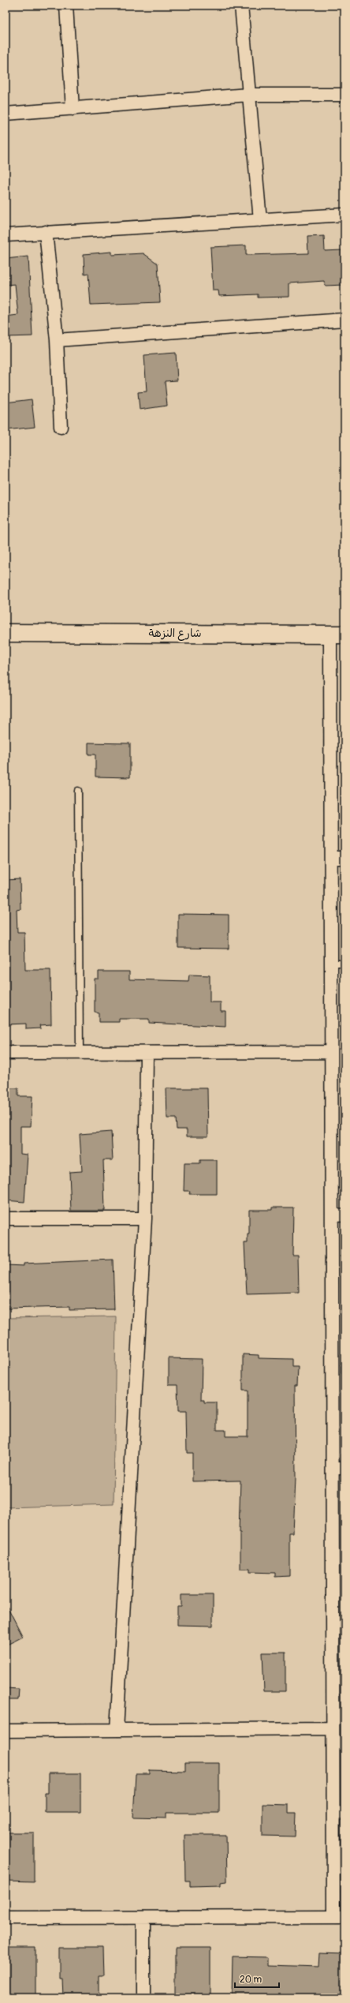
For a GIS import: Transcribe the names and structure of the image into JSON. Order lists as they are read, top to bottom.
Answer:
{
  "streets": {
    "main road": ["شارع النزهة"]
  },
  "scale_bar": "20 m"
}
